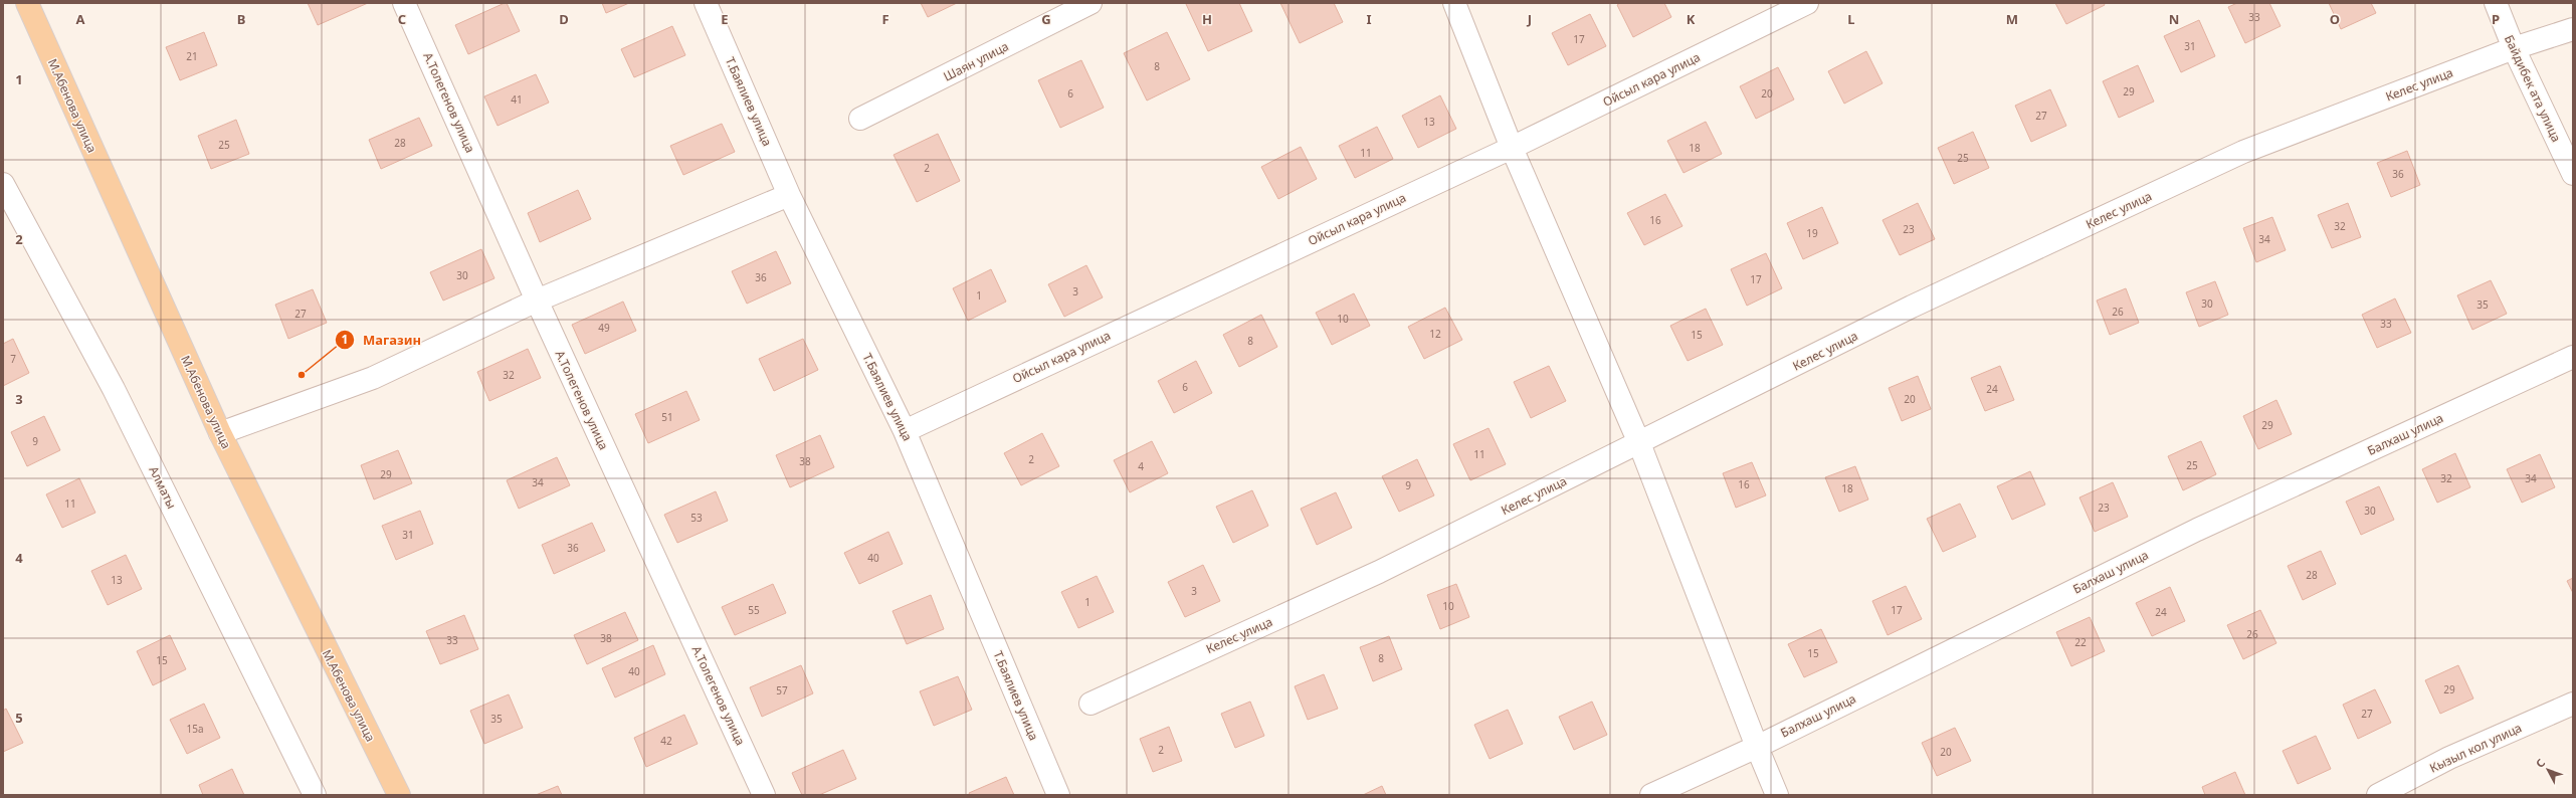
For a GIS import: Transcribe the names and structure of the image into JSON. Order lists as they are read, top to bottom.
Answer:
{
  "streets": {
    "main road": ["М.Абенова улица"],
    "street": [
      "Шаян улица",
      "Ойсыл кара улица",
      "Келес улица",
      "Байдибек ата улица",
      "Т.Баялиев улица",
      "А.Толегенов улица",
      "Балхаш улица",
      "Алматы",
      "Кызыл кол улица"
    ]
  },
  "crossings": [
    ["Ойсыл кара улица", "Т.Баялиев улица"],
    ["Келес улица", "Байдибек ата улица"]
  ],
  "places": ["Магазин"],
  "house_numbers": [
    "33",
    "17",
    "31",
    "21",
    "8",
    "29",
    "6",
    "20",
    "41",
    "27",
    "13",
    "28",
    "25",
    "18",
    "11",
    "25",
    "2",
    "36",
    "16",
    "32",
    "23",
    "19",
    "34",
    "30",
    "36",
    "17",
    "3",
    "1",
    "30",
    "35",
    "26",
    "27",
    "10",
    "33",
    "49",
    "12",
    "15",
    "8",
    "7",
    "32",
    "6",
    "24",
    "20",
    "51",
    "29",
    "9",
    "11",
    "2",
    "38",
    "25",
    "4",
    "29",
    "32",
    "34",
    "34",
    "16",
    "9",
    "18",
    "11",
    "23",
    "30",
    "53",
    "31",
    "36",
    "40",
    "28",
    "13",
    "3",
    "1",
    "10",
    "55",
    "17",
    "24",
    "26",
    "38",
    "33",
    "22",
    "15",
    "8",
    "15",
    "40",
    "29",
    "57",
    "27",
    "35",
    "15а",
    "42",
    "2",
    "20"
  ],
  "north": "top left",
  "grid": {
    "columns": [
      "A",
      "B",
      "C",
      "D",
      "E",
      "F",
      "G",
      "H",
      "I",
      "J",
      "K",
      "L",
      "M",
      "N",
      "O",
      "P"
    ],
    "rows": [
      "1",
      "2",
      "3",
      "4",
      "5"
    ]
  }
}
